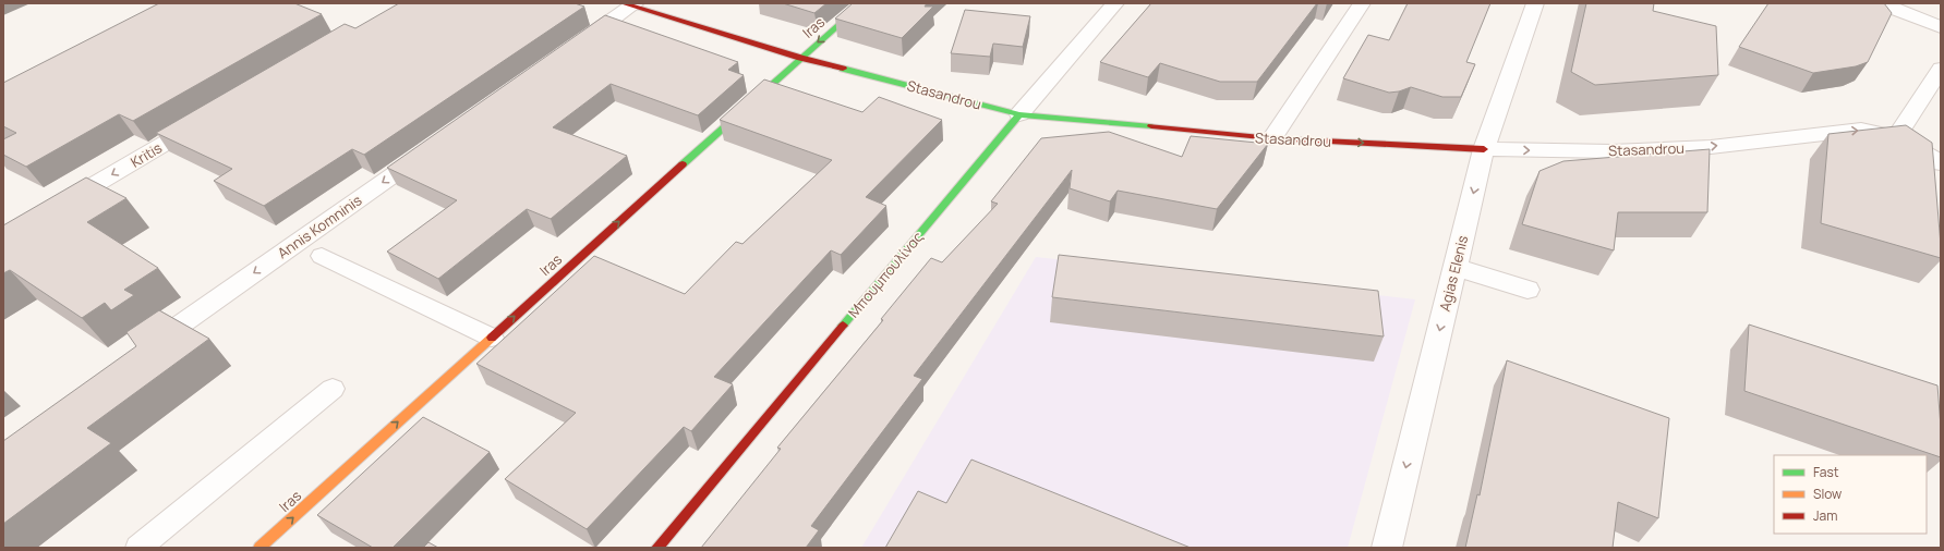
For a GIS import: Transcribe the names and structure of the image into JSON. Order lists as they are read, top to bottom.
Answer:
{
  "streets": {
    "street": [
      "Iras",
      "Stasandrou",
      "Kritis",
      "Annis Komninis",
      "Agias Elenis",
      "Μπουμπουλίνας"
    ]
  },
  "crossings": [
    ["Iras", "Stasandrou"],
    ["Stasandrou", "Agias Elenis"],
    ["Stasandrou", "Μπουμπουλίνας"]
  ],
  "one_way": [
    "Stasandrou",
    "Kritis",
    "Annis Komninis",
    "Agias Elenis"
  ],
  "legend": ["Fast", "Slow", "Jam"]
}
